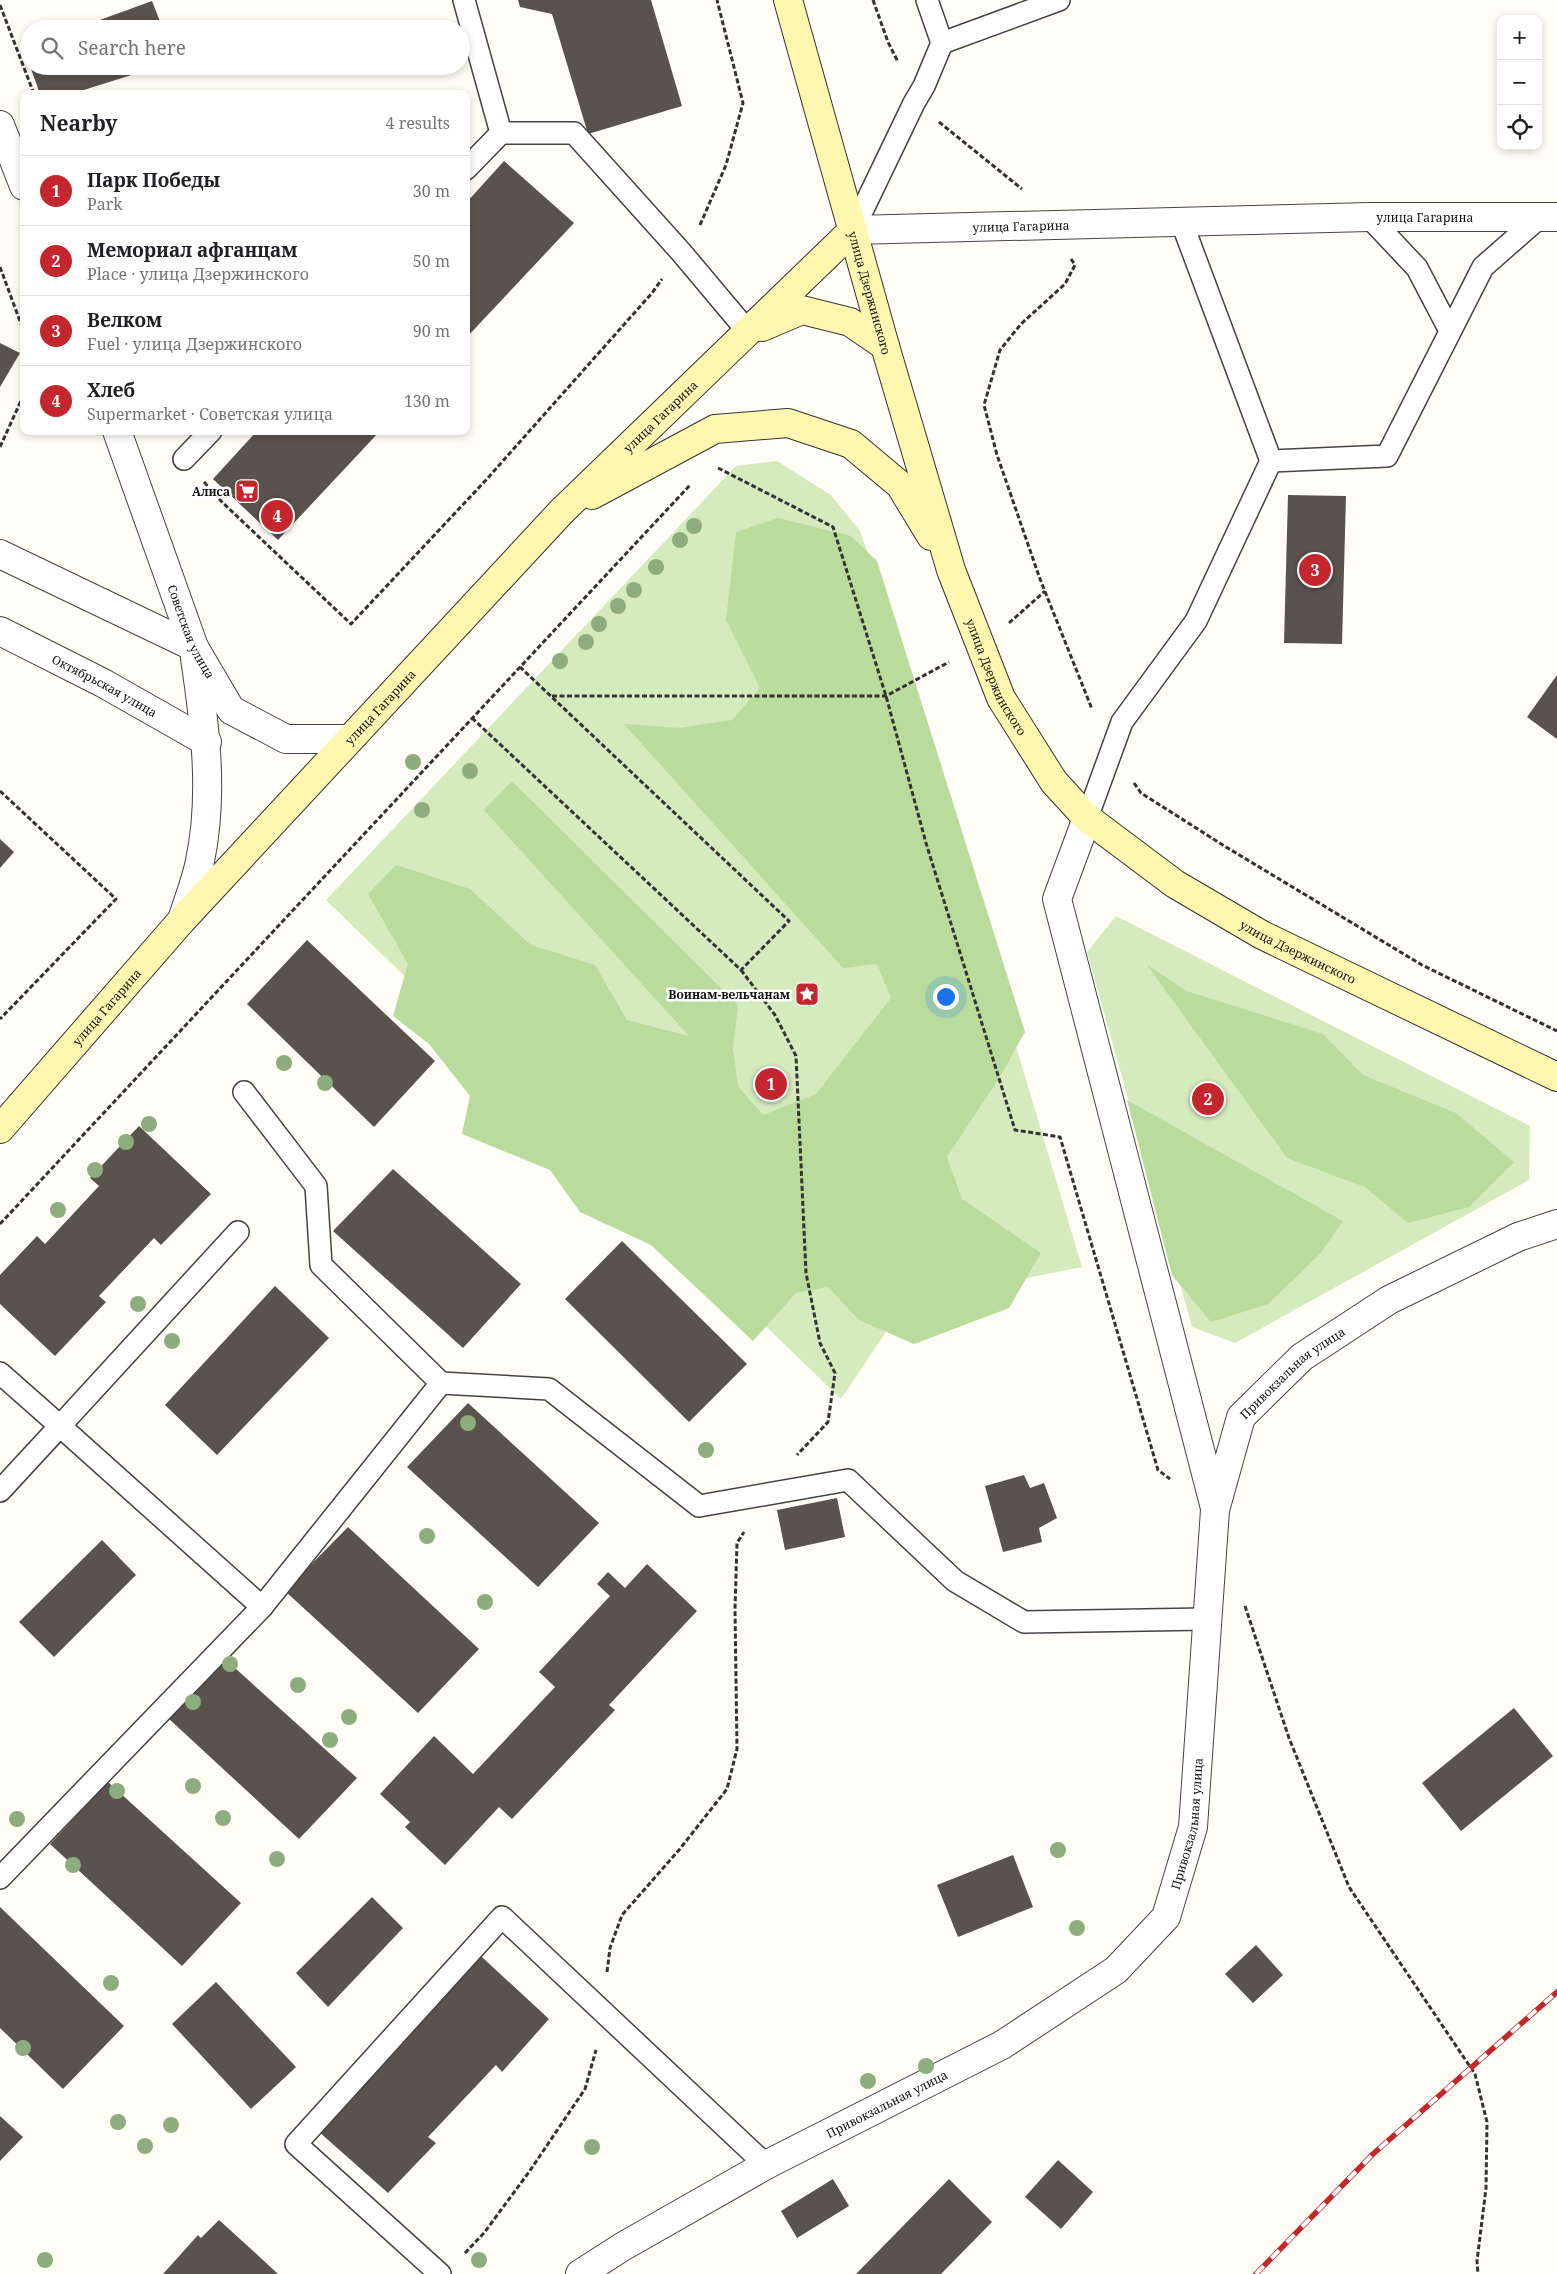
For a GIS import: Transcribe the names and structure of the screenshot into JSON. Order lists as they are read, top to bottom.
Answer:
{
  "streets": {
    "main road": ["улица Гагарина", "улица Дзержинского"],
    "street": ["Советская улица", "Октябрьская улица", "Привокзальная улица"]
  },
  "crossings": [
    ["улица Гагарина", "улица Дзержинского"],
    ["улица Гагарина", "Советская улица"]
  ],
  "places": {
    "supermarket": ["Алиса"],
    "place": ["Воинам-вельчанам"]
  },
  "page": {
    "map_buttons": ["+", "−"],
    "search": "Search here",
    "heading": ["Nearby", "4 results"],
    "list": [
      {
        "mark": "1",
        "name": "Парк Победы",
        "note": "Park",
        "value": "30 m"
      },
      {
        "mark": "2",
        "name": "Мемориал афганцам",
        "note": "Place · улица Дзержинского",
        "value": "50 m"
      },
      {
        "mark": "3",
        "name": "Велком",
        "note": "Fuel · улица Дзержинского",
        "value": "90 m"
      },
      {
        "mark": "4",
        "name": "Хлеб",
        "note": "Supermarket · Советская улица",
        "value": "130 m"
      }
    ],
    "pins": [
      "4",
      "3",
      "1",
      "2"
    ]
  }
}
